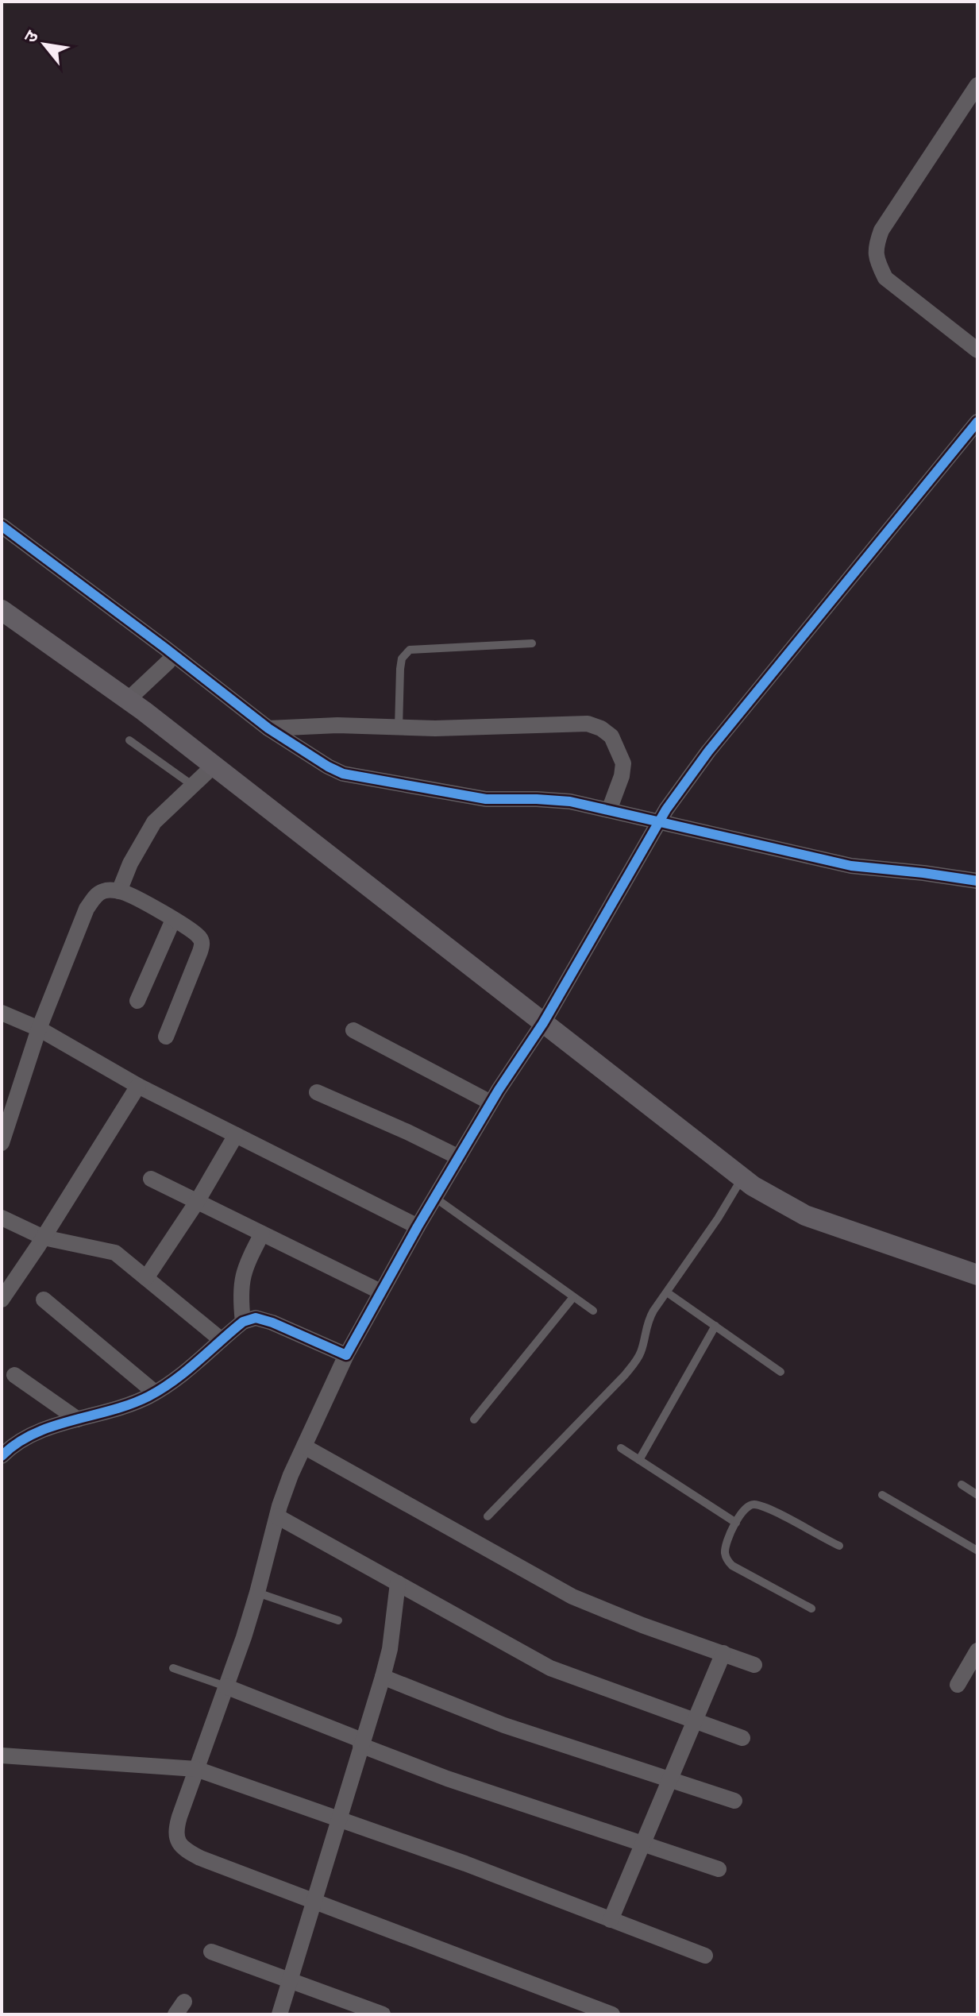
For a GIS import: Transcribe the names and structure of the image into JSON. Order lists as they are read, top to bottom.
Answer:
{
  "north": "top left"
}
